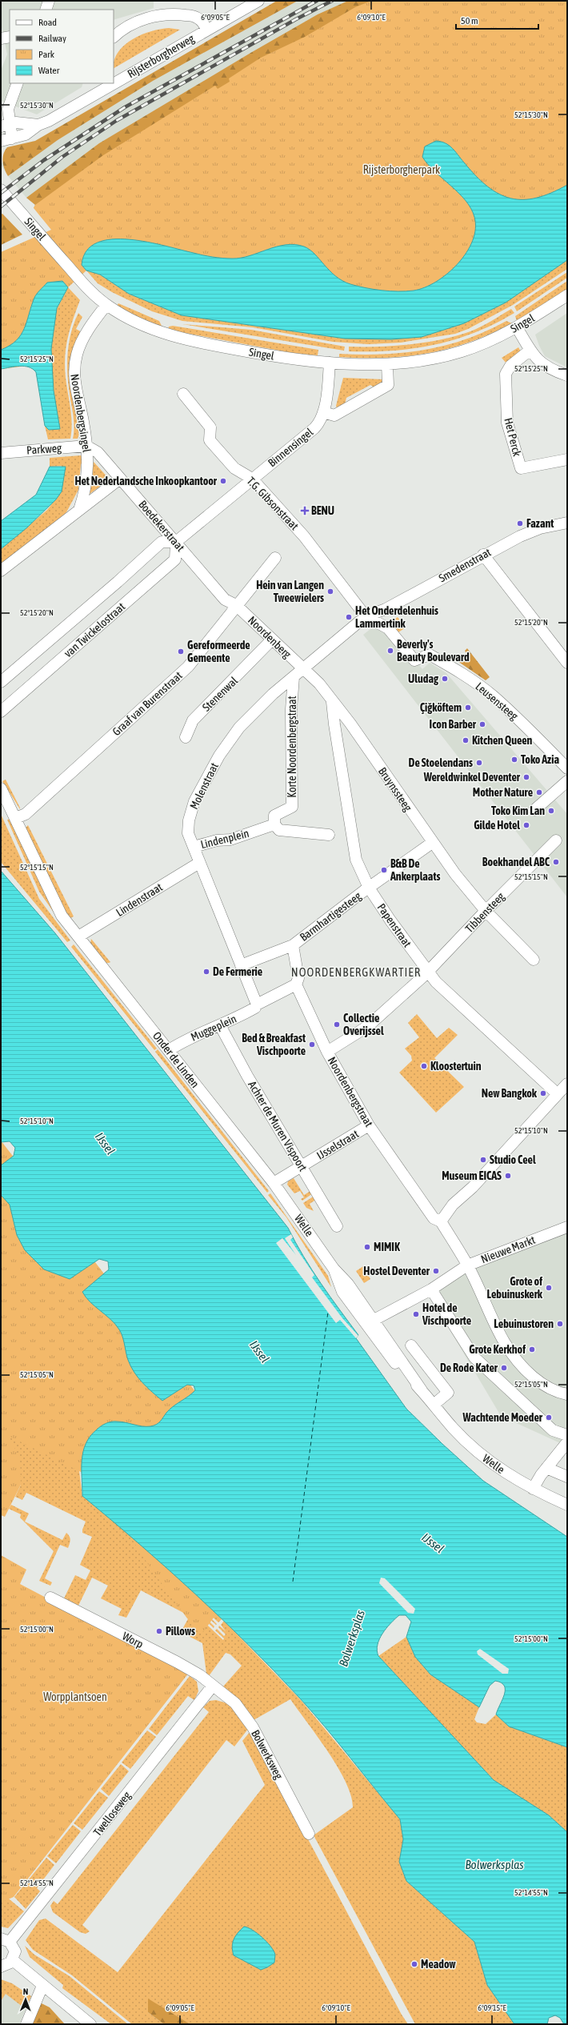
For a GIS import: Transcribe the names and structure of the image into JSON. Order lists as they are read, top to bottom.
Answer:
{
  "streets": {
    "street": [
      "Rijsterborgherweg",
      "Singel",
      "Noordenbergsingel",
      "Het Perck",
      "Binnensingel",
      "Parkweg",
      "T.G. Gibsonstraat",
      "Boedekerstraat",
      "Smedenstraat",
      "van Twickelostraat",
      "Noordenberg",
      "Stenenwal",
      "Leusensteeg",
      "Graaf van Burenstraat",
      "Korte Noordenbergstraat",
      "Molenstraat",
      "Bruynssteeg",
      "Lindenplein",
      "Lindenstraat",
      "Tibbensteeg",
      "Barmhartigesteeg",
      "Papenstraat",
      "Muggeplein",
      "Onder de Linden",
      "Noordenbergstraat",
      "Achter de Muren Vispoort",
      "IJsselstraat",
      "Welle",
      "Nieuwe Markt",
      "Worp",
      "Bolwerksweg",
      "Twelloseweg"
    ]
  },
  "crossings": [
    ["Singel", "Noordenbergsingel"],
    ["Singel", "Binnensingel"],
    ["Noordenbergsingel", "Parkweg"],
    ["Noordenbergsingel", "Boedekerstraat"],
    ["Binnensingel", "T.G. Gibsonstraat"],
    ["Parkweg", "Boedekerstraat"],
    ["T.G. Gibsonstraat", "Smedenstraat"],
    ["T.G. Gibsonstraat", "Leusensteeg"],
    ["T.G. Gibsonstraat", "Molenstraat"],
    ["Boedekerstraat", "van Twickelostraat"],
    ["Boedekerstraat", "Noordenberg"],
    ["Boedekerstraat", "Graaf van Burenstraat"],
    ["Smedenstraat", "Leusensteeg"],
    ["Smedenstraat", "Molenstraat"],
    ["Noordenberg", "Stenenwal"],
    ["Noordenberg", "Graaf van Burenstraat"],
    ["Noordenberg", "Molenstraat"],
    ["Noordenberg", "Bruynssteeg"],
    ["Leusensteeg", "Molenstraat"],
    ["Graaf van Burenstraat", "Onder de Linden"],
    ["Korte Noordenbergstraat", "Molenstraat"],
    ["Korte Noordenbergstraat", "Lindenplein"],
    ["Molenstraat", "Bruynssteeg"],
    ["Molenstraat", "Lindenplein"],
    ["Molenstraat", "Lindenstraat"],
    ["Bruynssteeg", "Tibbensteeg"],
    ["Bruynssteeg", "Barmhartigesteeg"],
    ["Bruynssteeg", "Papenstraat"],
    ["Lindenstraat", "Onder de Linden"],
    ["Tibbensteeg", "Papenstraat"],
    ["Tibbensteeg", "Noordenbergstraat"],
    ["Barmhartigesteeg", "Papenstraat"],
    ["Barmhartigesteeg", "Noordenbergstraat"],
    ["Muggeplein", "Onder de Linden"],
    ["Muggeplein", "Noordenbergstraat"],
    ["Muggeplein", "Achter de Muren Vispoort"],
    ["Onder de Linden", "IJsselstraat"],
    ["Onder de Linden", "Welle"],
    ["Noordenbergstraat", "IJsselstraat"],
    ["Noordenbergstraat", "Nieuwe Markt"],
    ["Achter de Muren Vispoort", "IJsselstraat"],
    ["IJsselstraat", "Welle"],
    ["Welle", "Nieuwe Markt"],
    ["Worp", "Bolwerksweg"],
    ["Worp", "Twelloseweg"],
    ["Bolwerksweg", "Twelloseweg"]
  ],
  "districts": ["NOORDENBERGKWARTIER"],
  "water": ["IJssel", "Bolwerksplas"],
  "parks": ["Rijsterborgherpark", "Worpplantsoen"],
  "places": {
    "other": [
      "Het Nederlandsche Inkoopkantoor",
      "Fazant",
      "Hein van Langen Tweewielers",
      "Het Onderdelenhuis Lammertink",
      "Beverly's Beauty Boulevard",
      "Gereformeerde Gemeente",
      "Uludag",
      "Çiğköftem",
      "Icon Barber",
      "Kitchen Queen",
      "Toko Azia",
      "De Stoelendans",
      "Wereldwinkel Deventer",
      "Mother Nature",
      "Toko Kim Lan",
      "Gilde Hotel",
      "Boekhandel ABC",
      "B&B De Ankerplaats",
      "De Fermerie",
      "Collectie Overijssel",
      "Bed & Breakfast Vischpoorte",
      "Kloostertuin",
      "New Bangkok",
      "Studio Ceel",
      "Museum EICAS",
      "MIMIK",
      "Hostel Deventer",
      "Grote of Lebuinuskerk",
      "Hotel de Vischpoorte",
      "Lebuinustoren",
      "Grote Kerkhof",
      "De Rode Kater",
      "Wachtende Moeder",
      "Pillows",
      "Meadow"
    ],
    "health": ["BENU"]
  },
  "legend": [
    "Road",
    "Railway",
    "Park",
    "Water"
  ],
  "scale_bar": "50 m",
  "north": "top",
  "coordinates": [
    "6°09'05\"E",
    "6°09'10\"E",
    "52°15'30\"N",
    "52°15'25\"N",
    "52°15'20\"N",
    "52°15'15\"N",
    "52°15'10\"N",
    "52°15'05\"N",
    "52°15'00\"N",
    "52°14'55\"N",
    "6°09'15\"E"
  ]
}
